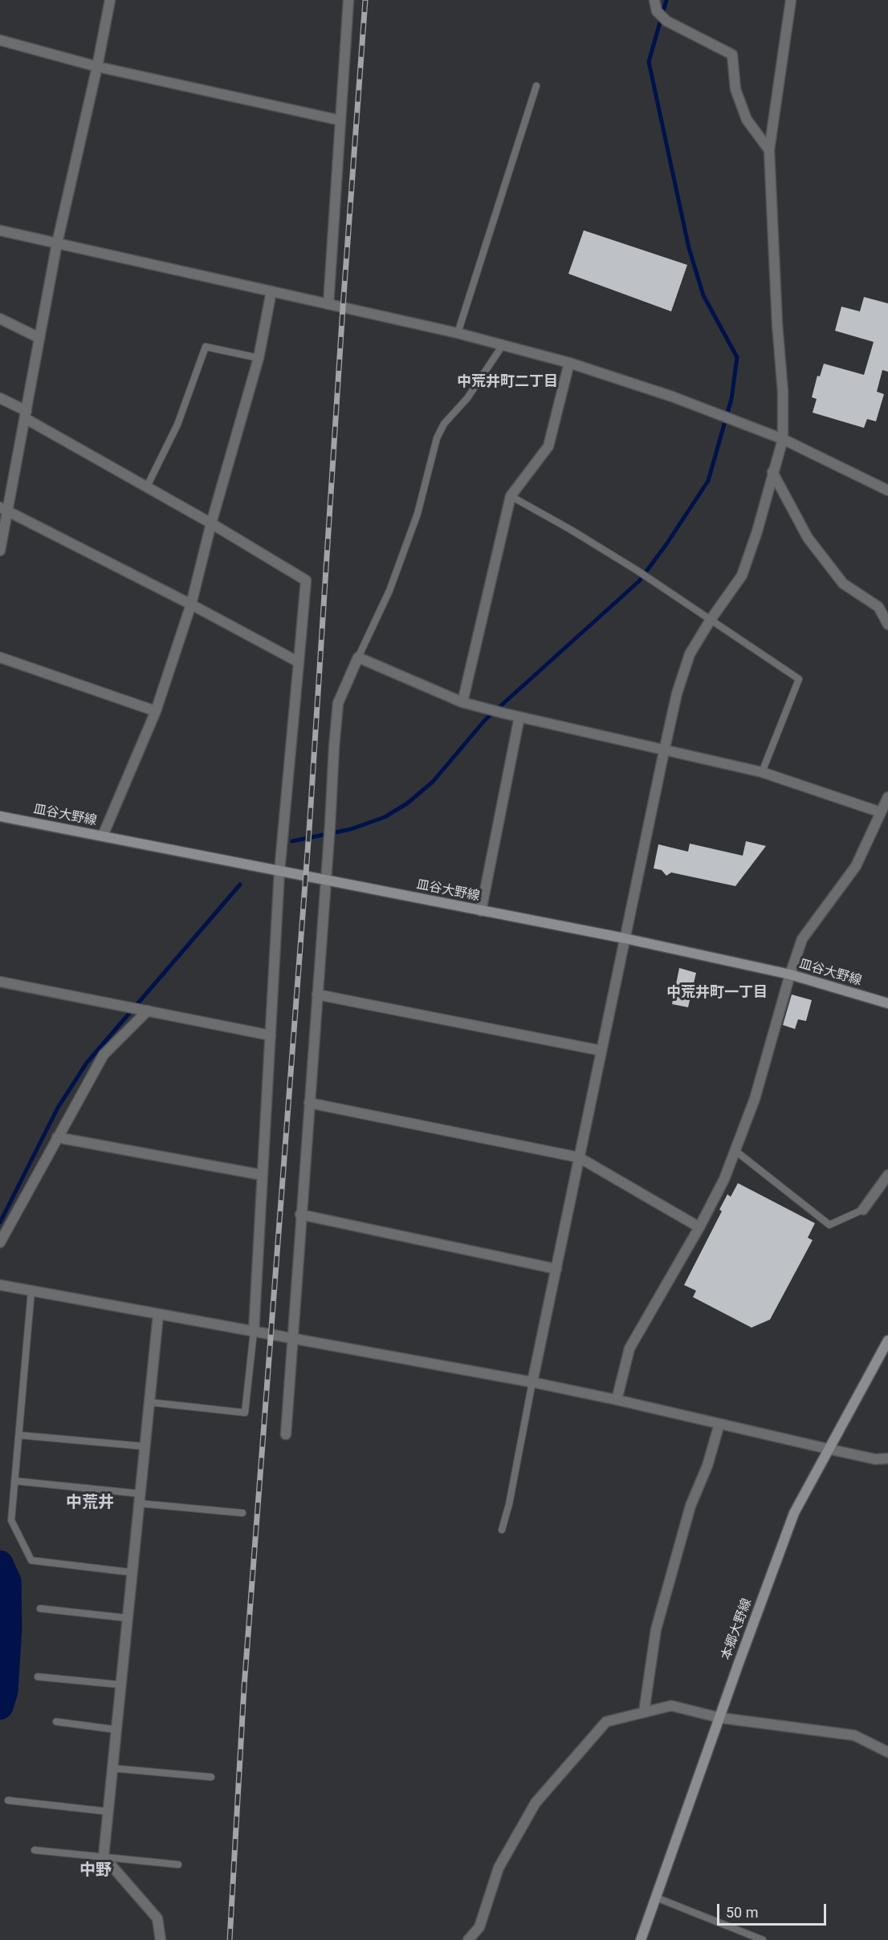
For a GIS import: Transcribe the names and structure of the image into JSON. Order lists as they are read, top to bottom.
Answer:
{
  "streets": {
    "main road": ["皿谷大野線", "本郷大野線"]
  },
  "districts": [
    "中荒井町二丁目",
    "中荒井町一丁目",
    "中荒井",
    "中野"
  ],
  "scale_bar": "50 m"
}
